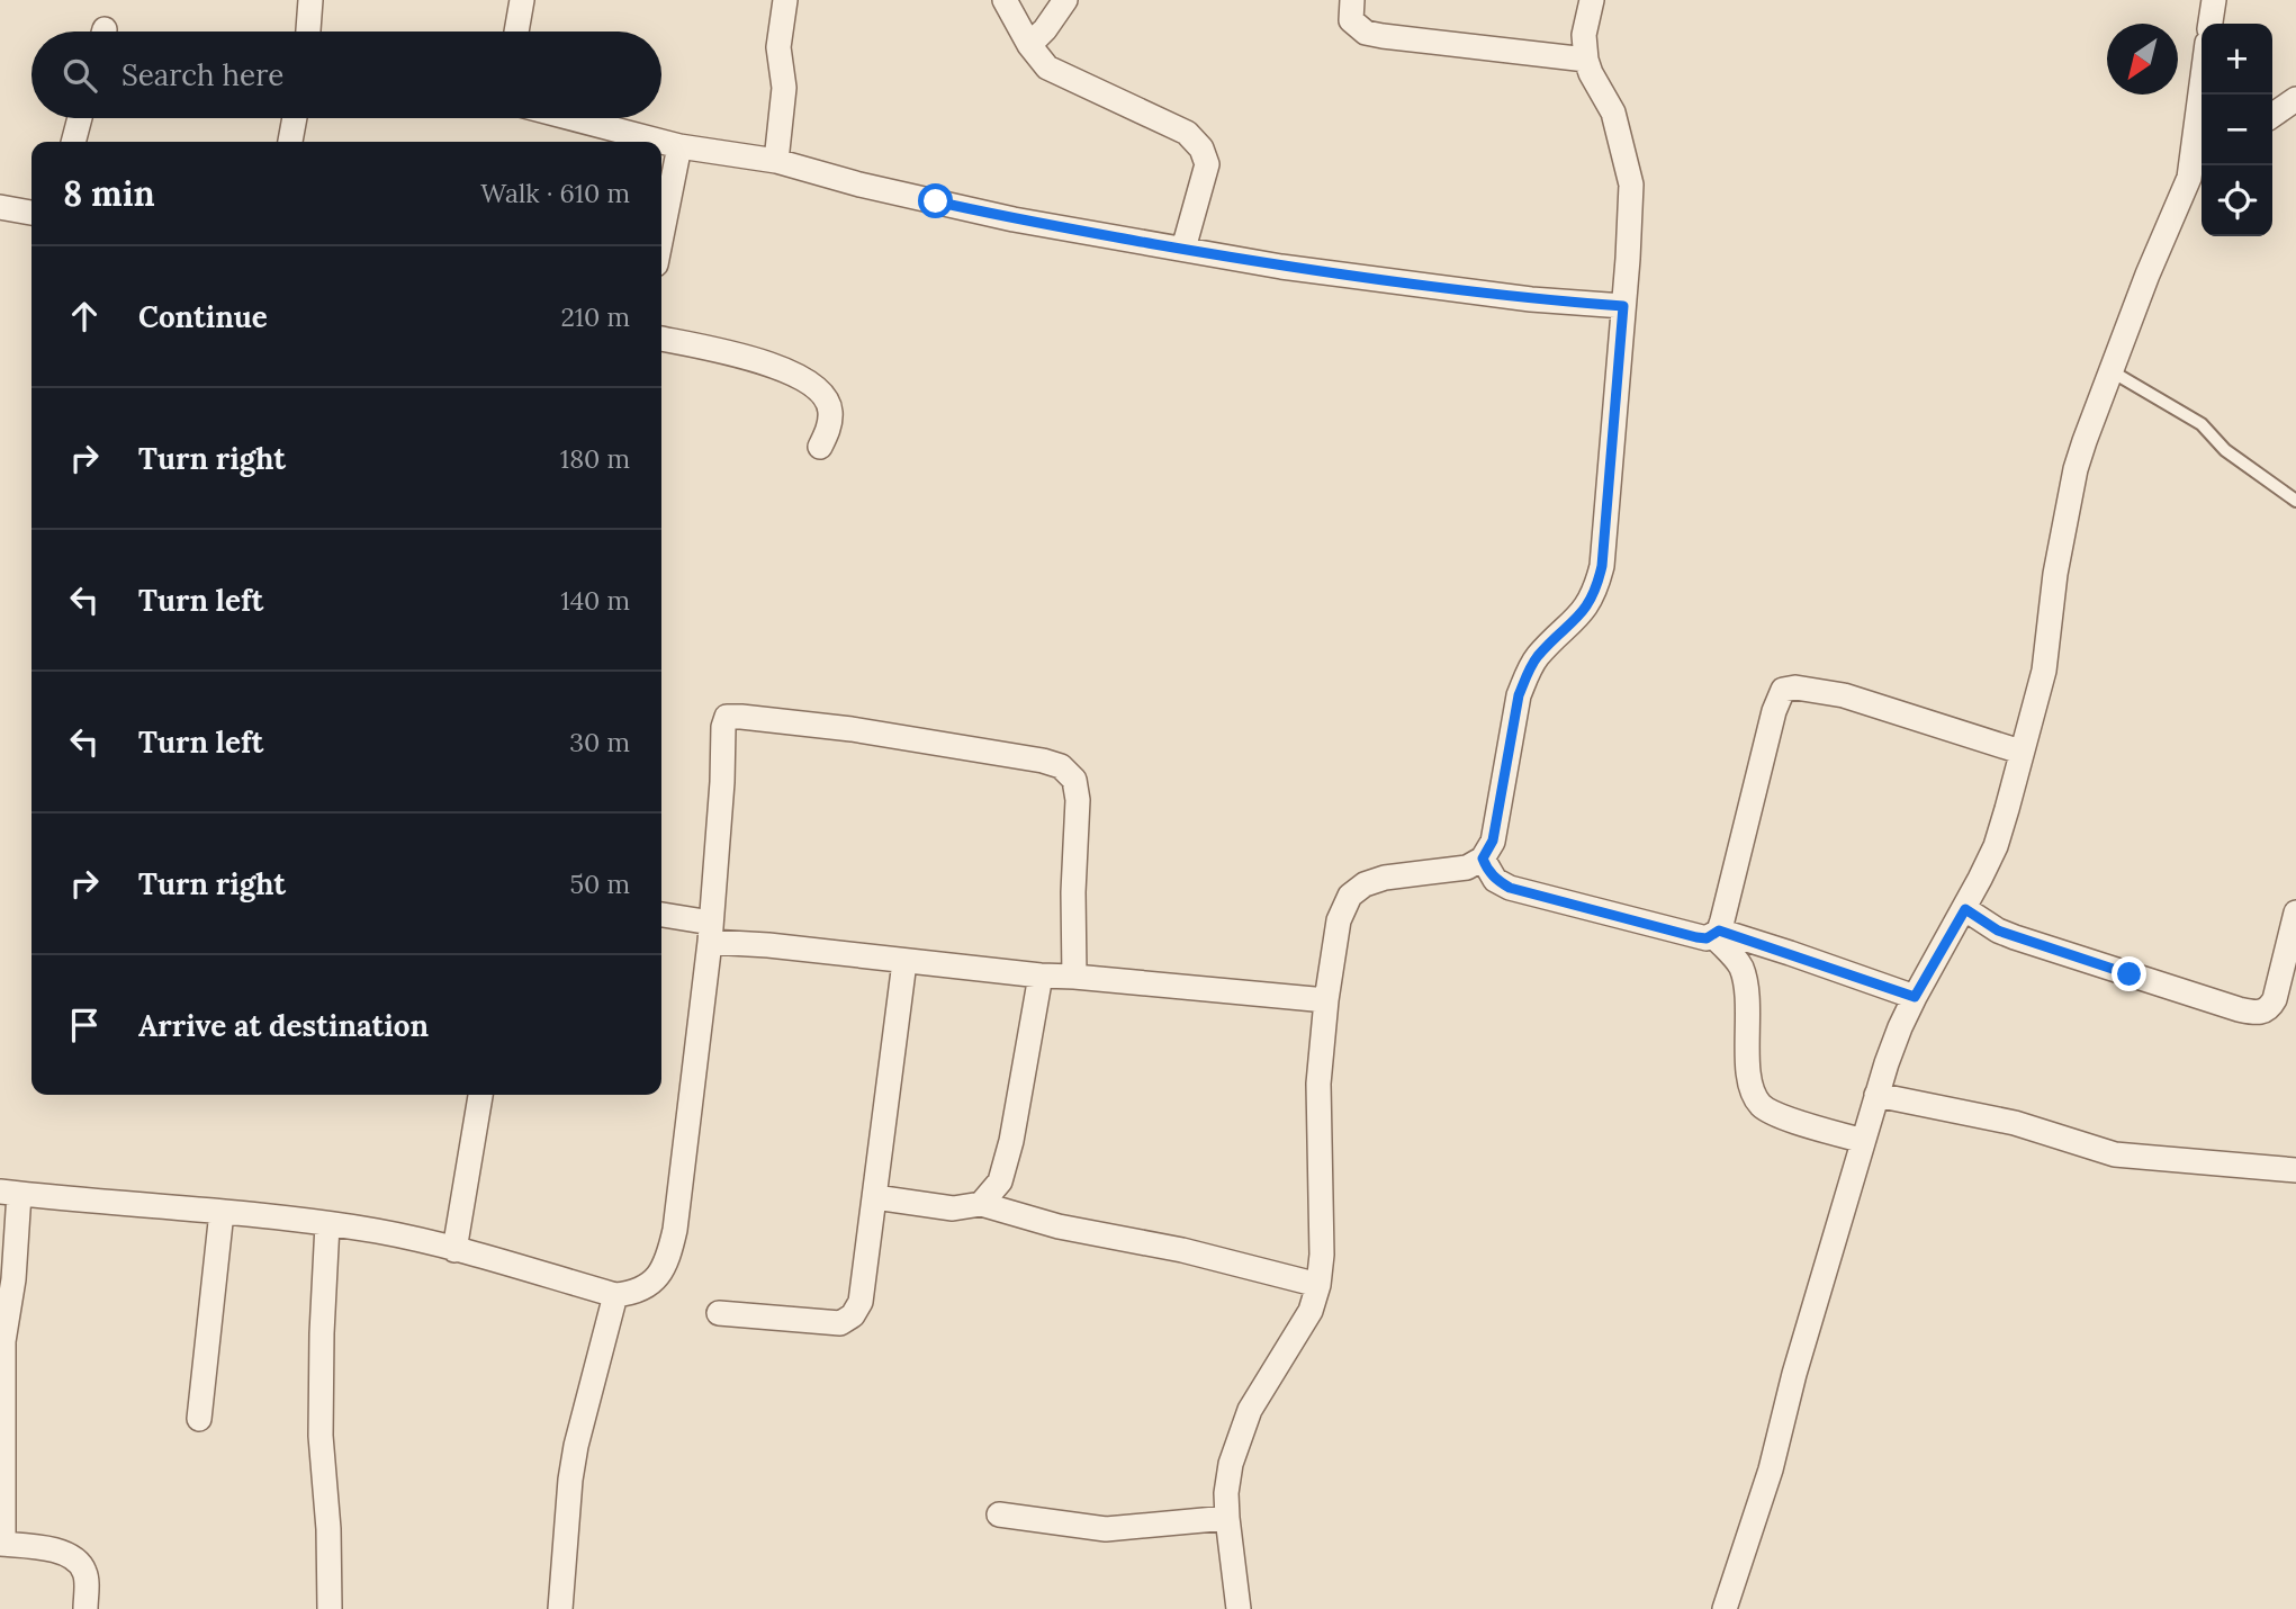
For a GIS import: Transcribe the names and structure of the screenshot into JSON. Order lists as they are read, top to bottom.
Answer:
{
  "north": "bottom left",
  "page": {
    "map_buttons": ["+", "−"],
    "search": "Search here",
    "heading": ["8 min", "Walk · 610 m"],
    "list": [
      ["Continue", "210 m"],
      ["Turn right", "180 m"],
      ["Turn left", "140 m"],
      ["Turn left", "30 m"],
      ["Turn right", "50 m"],
      "Arrive at destination"
    ]
  }
}
